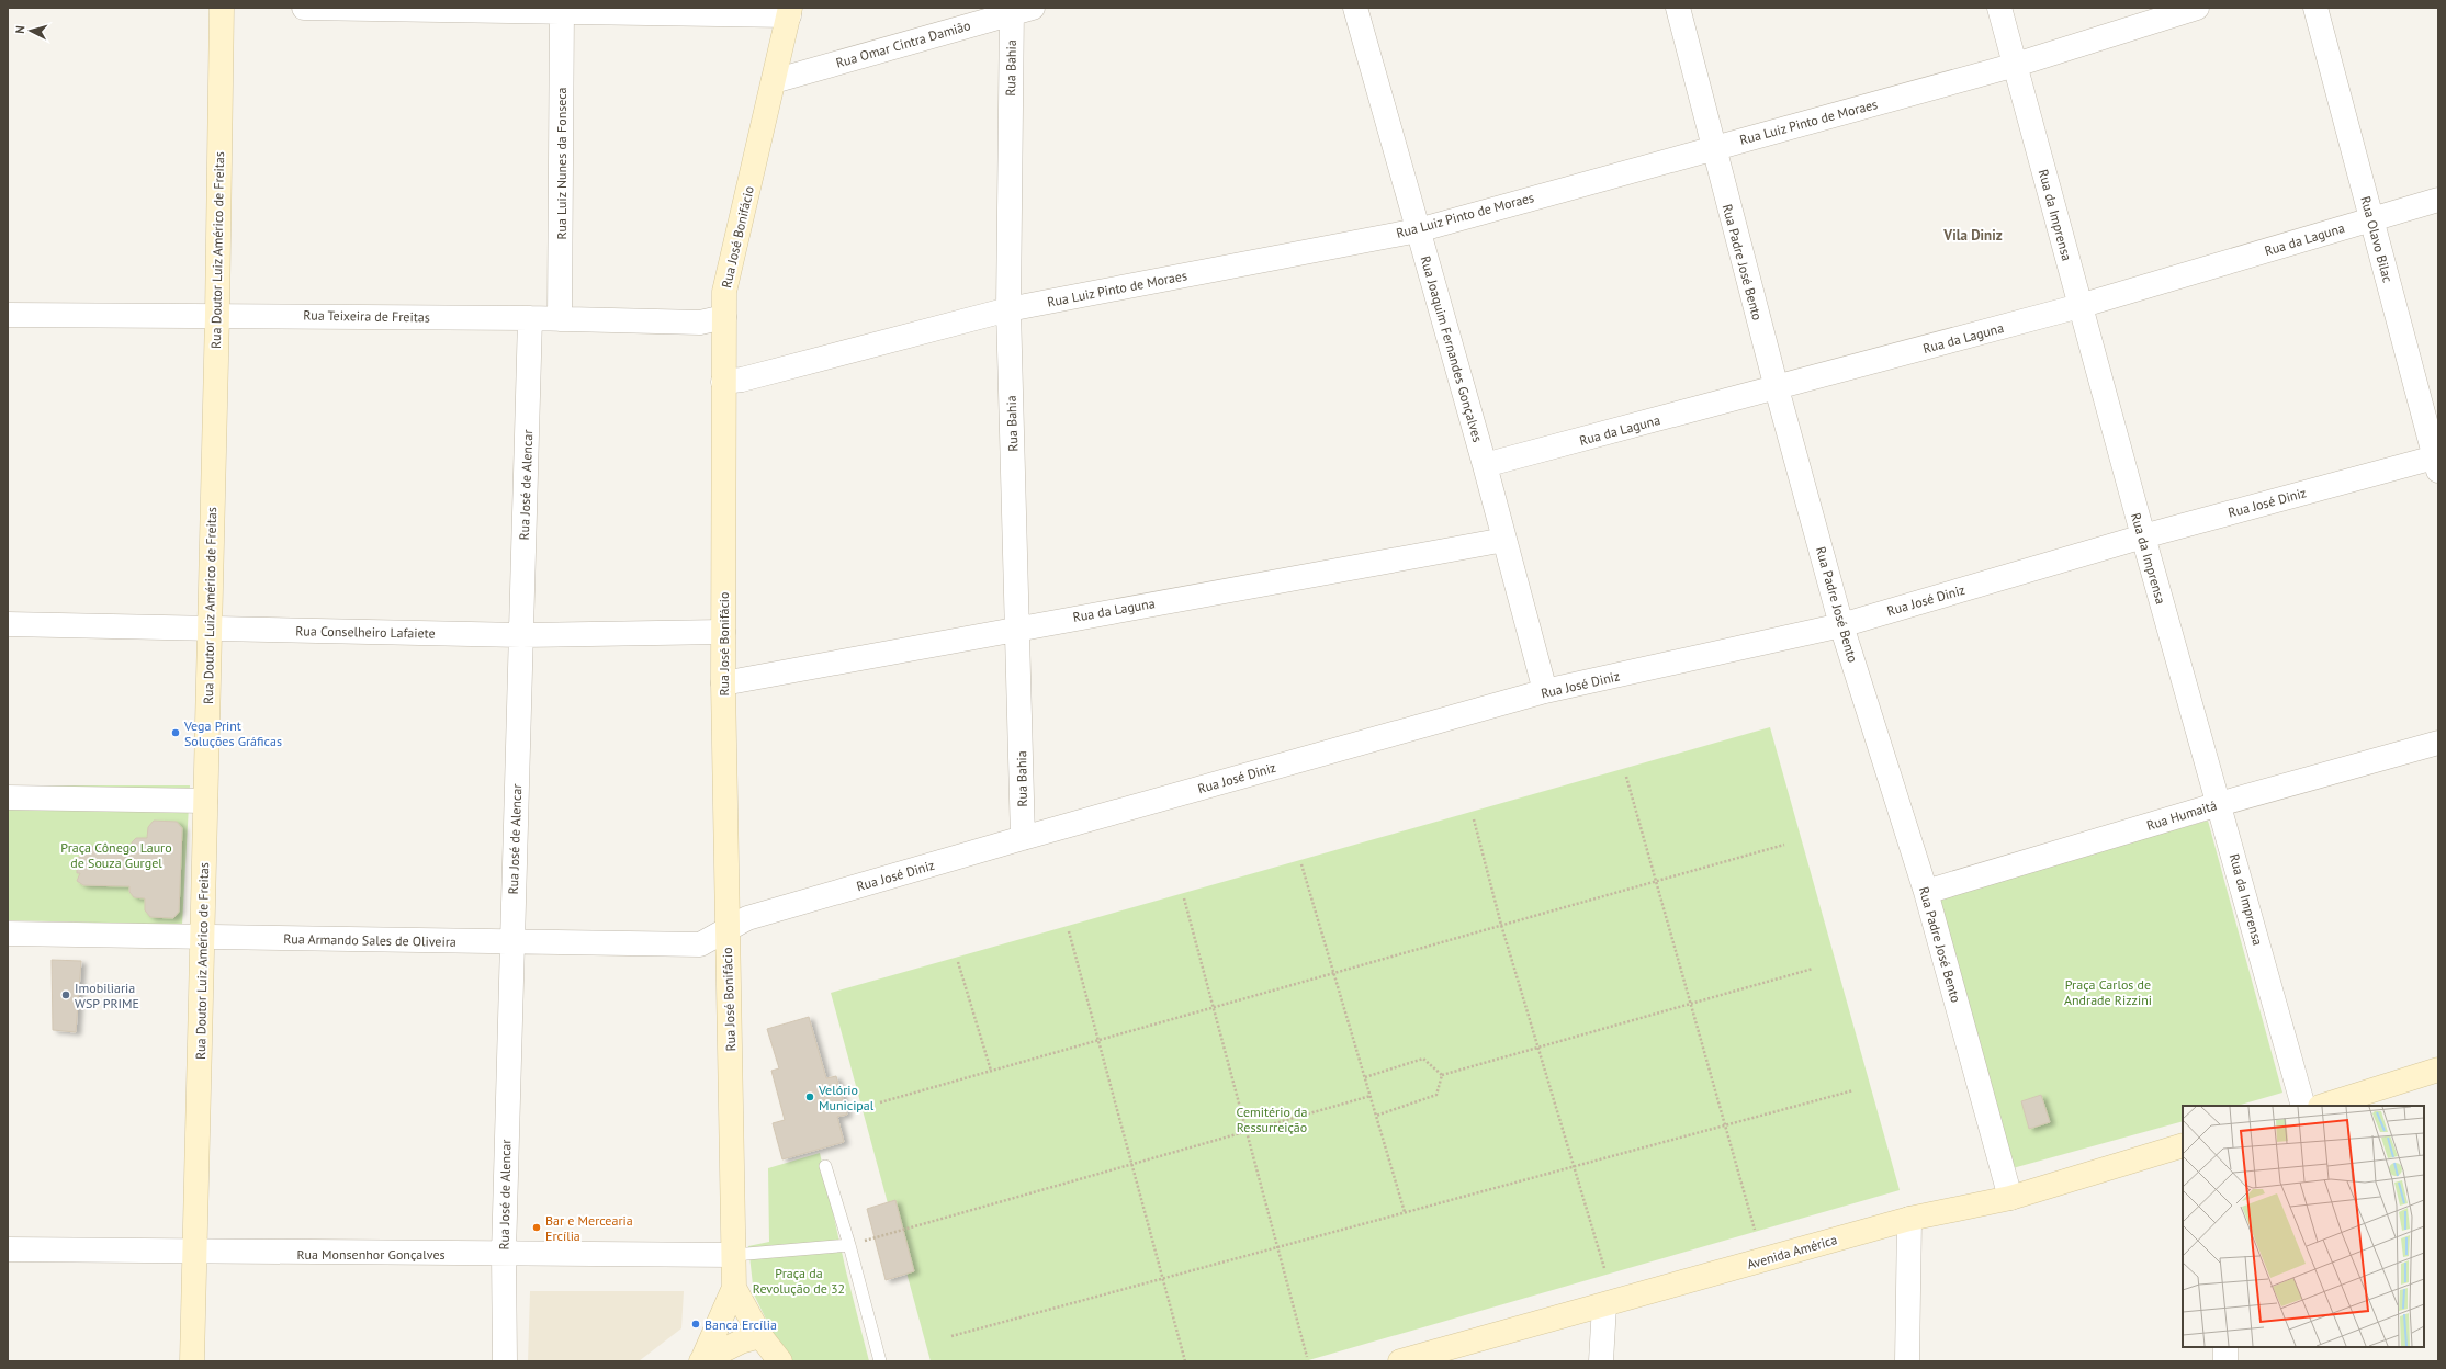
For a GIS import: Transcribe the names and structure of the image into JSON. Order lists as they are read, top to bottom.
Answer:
{
  "streets": {
    "street": [
      "Rua Omar Cintra Damião",
      "Rua Bahia",
      "Rua Luiz Pinto de Moraes",
      "Rua Luiz Nunes da Fonseca",
      "Rua da Imprensa",
      "Rua José Bonifácio",
      "Rua da Laguna",
      "Rua Olavo Bilac",
      "Rua Doutor Luiz Américo de Freitas",
      "Rua Padre José Bento",
      "Rua Teixeira de Freitas",
      "Rua Joaquim Fernandes Gonçalves",
      "Rua José de Alencar",
      "Rua José Diniz",
      "Rua Conselheiro Lafaiete",
      "Rua Humaitá",
      "Rua Armando Sales de Oliveira",
      "Avenida América",
      "Rua Monsenhor Gonçalves"
    ]
  },
  "crossings": [
    ["Rua Omar Cintra Damião", "Rua Bahia"],
    ["Rua Omar Cintra Damião", "Rua José Bonifácio"],
    ["Rua Bahia", "Rua Luiz Pinto de Moraes"],
    ["Rua Bahia", "Rua da Laguna"],
    ["Rua Bahia", "Rua José Diniz"],
    ["Rua Luiz Pinto de Moraes", "Rua da Imprensa"],
    ["Rua Luiz Pinto de Moraes", "Rua José Bonifácio"],
    ["Rua Luiz Pinto de Moraes", "Rua Padre José Bento"],
    ["Rua Luiz Pinto de Moraes", "Rua Joaquim Fernandes Gonçalves"],
    ["Rua Luiz Nunes da Fonseca", "Rua Teixeira de Freitas"],
    ["Rua da Imprensa", "Rua da Laguna"],
    ["Rua da Imprensa", "Rua José Diniz"],
    ["Rua da Imprensa", "Rua Humaitá"],
    ["Rua José Bonifácio", "Rua da Laguna"],
    ["Rua José Bonifácio", "Rua Teixeira de Freitas"],
    ["Rua José Bonifácio", "Rua José Diniz"],
    ["Rua José Bonifácio", "Rua Conselheiro Lafaiete"],
    ["Rua José Bonifácio", "Rua Armando Sales de Oliveira"],
    ["Rua José Bonifácio", "Rua Monsenhor Gonçalves"],
    ["Rua da Laguna", "Rua Olavo Bilac"],
    ["Rua da Laguna", "Rua Padre José Bento"],
    ["Rua da Laguna", "Rua Joaquim Fernandes Gonçalves"],
    ["Rua Olavo Bilac", "Rua José Diniz"],
    ["Rua Doutor Luiz Américo de Freitas", "Rua Teixeira de Freitas"],
    ["Rua Doutor Luiz Américo de Freitas", "Rua Conselheiro Lafaiete"],
    ["Rua Doutor Luiz Américo de Freitas", "Rua Armando Sales de Oliveira"],
    ["Rua Doutor Luiz Américo de Freitas", "Rua Monsenhor Gonçalves"],
    ["Rua Padre José Bento", "Rua José Diniz"],
    ["Rua Padre José Bento", "Rua Humaitá"],
    ["Rua Padre José Bento", "Avenida América"],
    ["Rua Teixeira de Freitas", "Rua José de Alencar"],
    ["Rua Joaquim Fernandes Gonçalves", "Rua José Diniz"],
    ["Rua José de Alencar", "Rua Conselheiro Lafaiete"],
    ["Rua José de Alencar", "Rua Armando Sales de Oliveira"],
    ["Rua José de Alencar", "Rua Monsenhor Gonçalves"],
    ["Rua José Diniz", "Rua Armando Sales de Oliveira"]
  ],
  "districts": ["Vila Diniz"],
  "parks": [
    "Praça Cônego Lauro de Souza Gurgel",
    "Praça Carlos de Andrade Rizzini",
    "Cemitério da Ressurreição",
    "Praça da Revolução de 32"
  ],
  "places": [
    "Vega Print Soluções Gráficas",
    "Imobiliaria WSP PRIME",
    "Velório Municipal",
    "Bar e Mercearia Ercília",
    "Banca Ercília"
  ],
  "north": "left"
}
